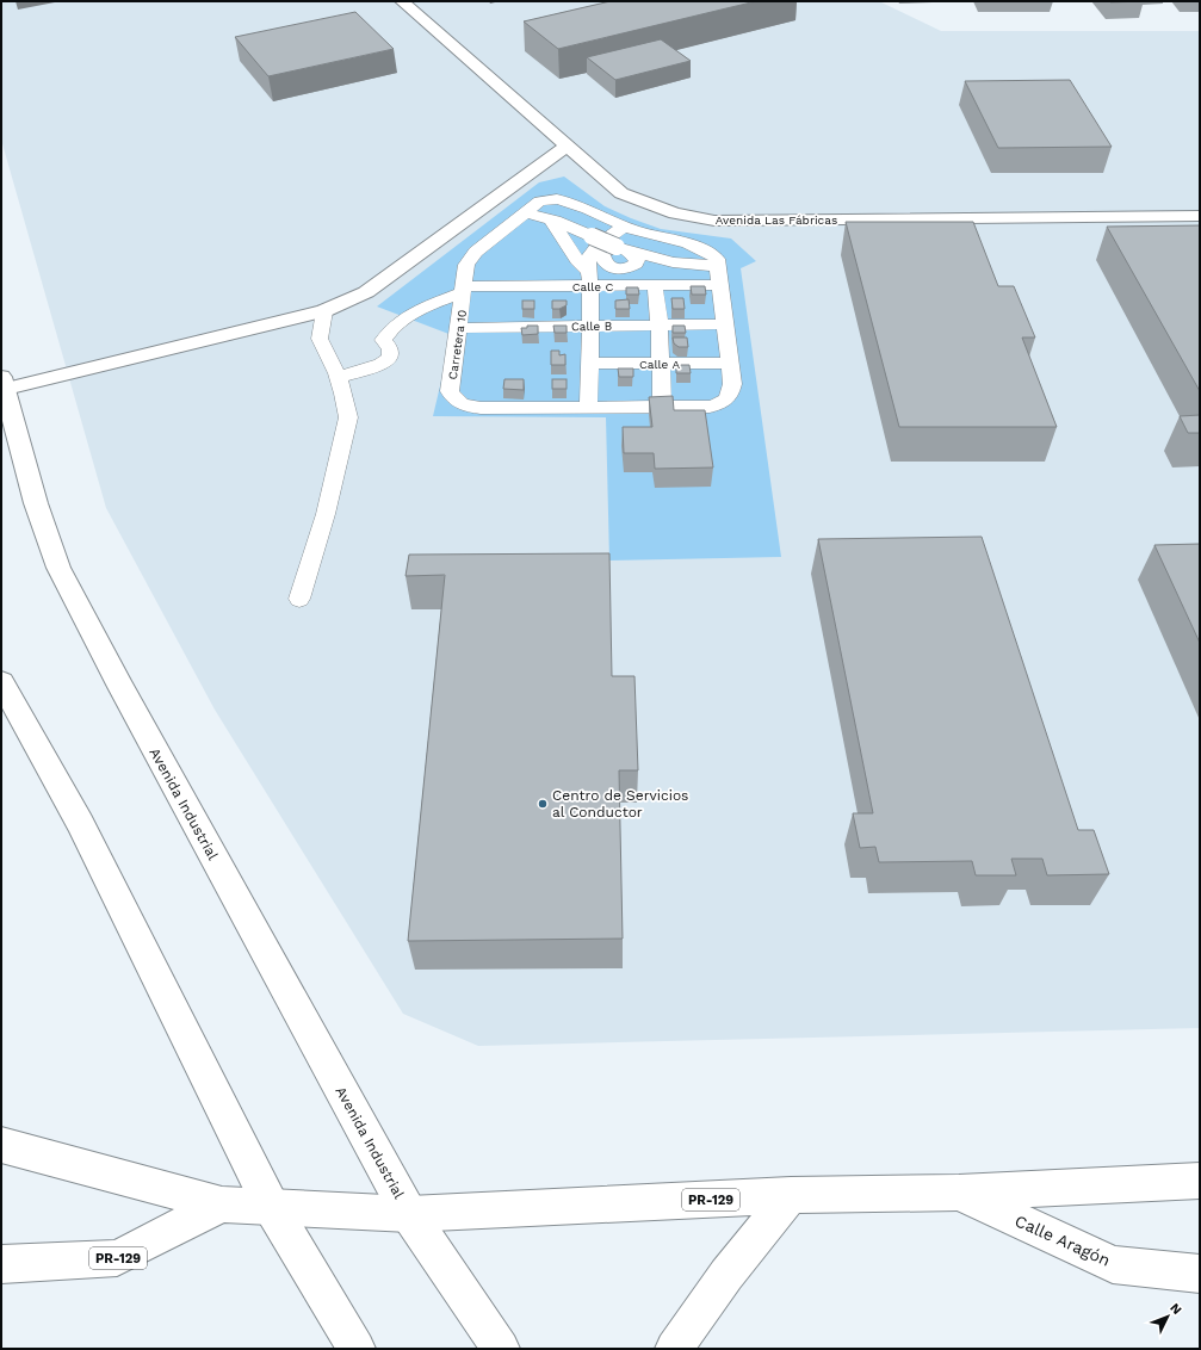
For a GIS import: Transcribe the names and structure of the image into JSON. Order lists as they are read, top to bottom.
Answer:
{
  "streets": {
    "street": [
      "Avenida Las Fábricas",
      "Avenida Industrial",
      "PR-129",
      "Calle Aragón"
    ],
    "lane": [
      "Calle C",
      "Calle B",
      "Carretera 10",
      "Calle A"
    ]
  },
  "crossings": [
    ["Calle C", "Carretera 10"],
    ["Calle B", "Carretera 10"],
    ["Carretera 10", "Calle A"],
    ["Avenida Industrial", "PR-129"],
    ["PR-129", "Calle Aragón"]
  ],
  "places": ["Centro de Servicios al Conductor"],
  "north": "top right"
}
